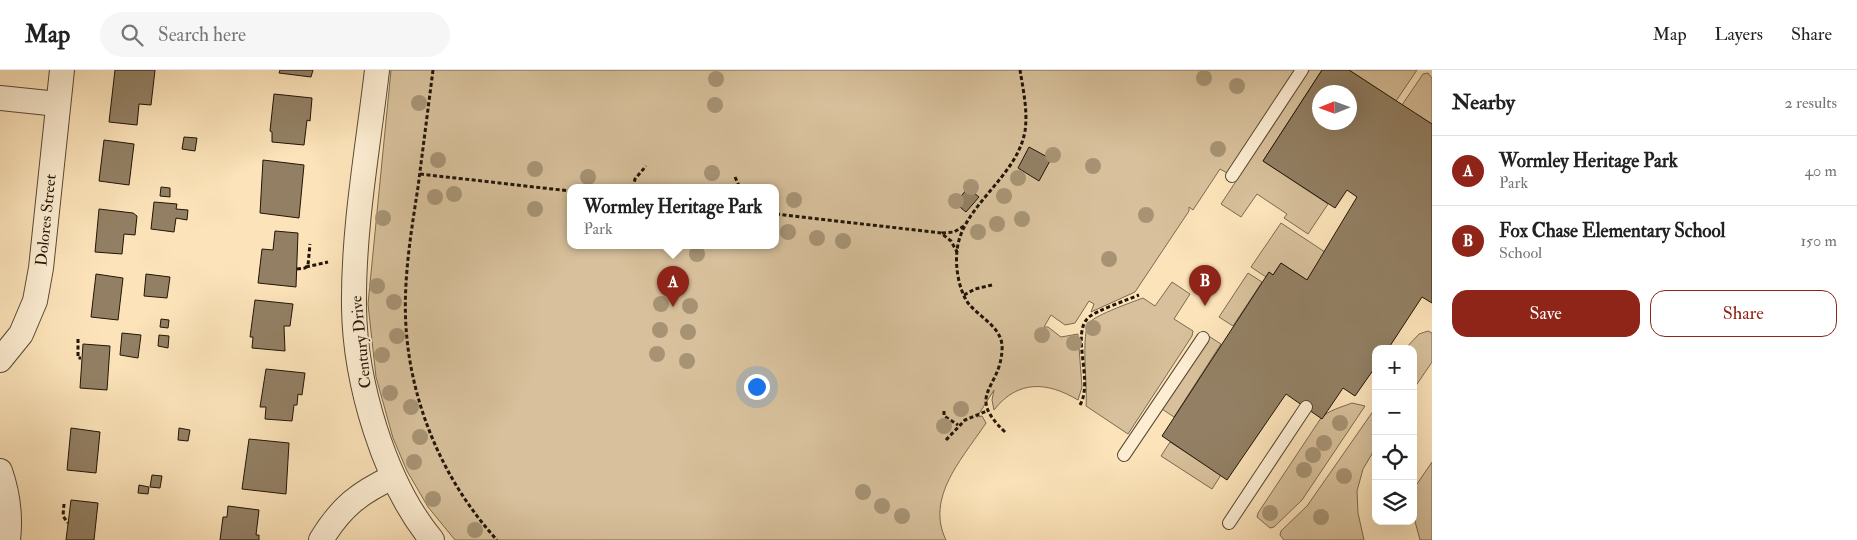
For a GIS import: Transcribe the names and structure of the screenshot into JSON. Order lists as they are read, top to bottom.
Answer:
{
  "streets": {
    "street": ["Dolores Street", "Century Drive"]
  },
  "north": "left",
  "page": {
    "header": "Map",
    "search": "Search here",
    "nav": ["Map", "Layers", "Share"],
    "heading": ["Nearby", "2 results"],
    "list": [
      {
        "mark": "A",
        "name": "Wormley Heritage Park",
        "note": "Park",
        "value": "40 m"
      },
      {
        "mark": "B",
        "name": "Fox Chase Elementary School",
        "note": "School",
        "value": "150 m"
      }
    ],
    "popup": ["Wormley Heritage Park", "Park"],
    "pins": ["B", "A"],
    "buttons": ["Save", "Share"],
    "map_buttons": ["+", "−"]
  }
}
